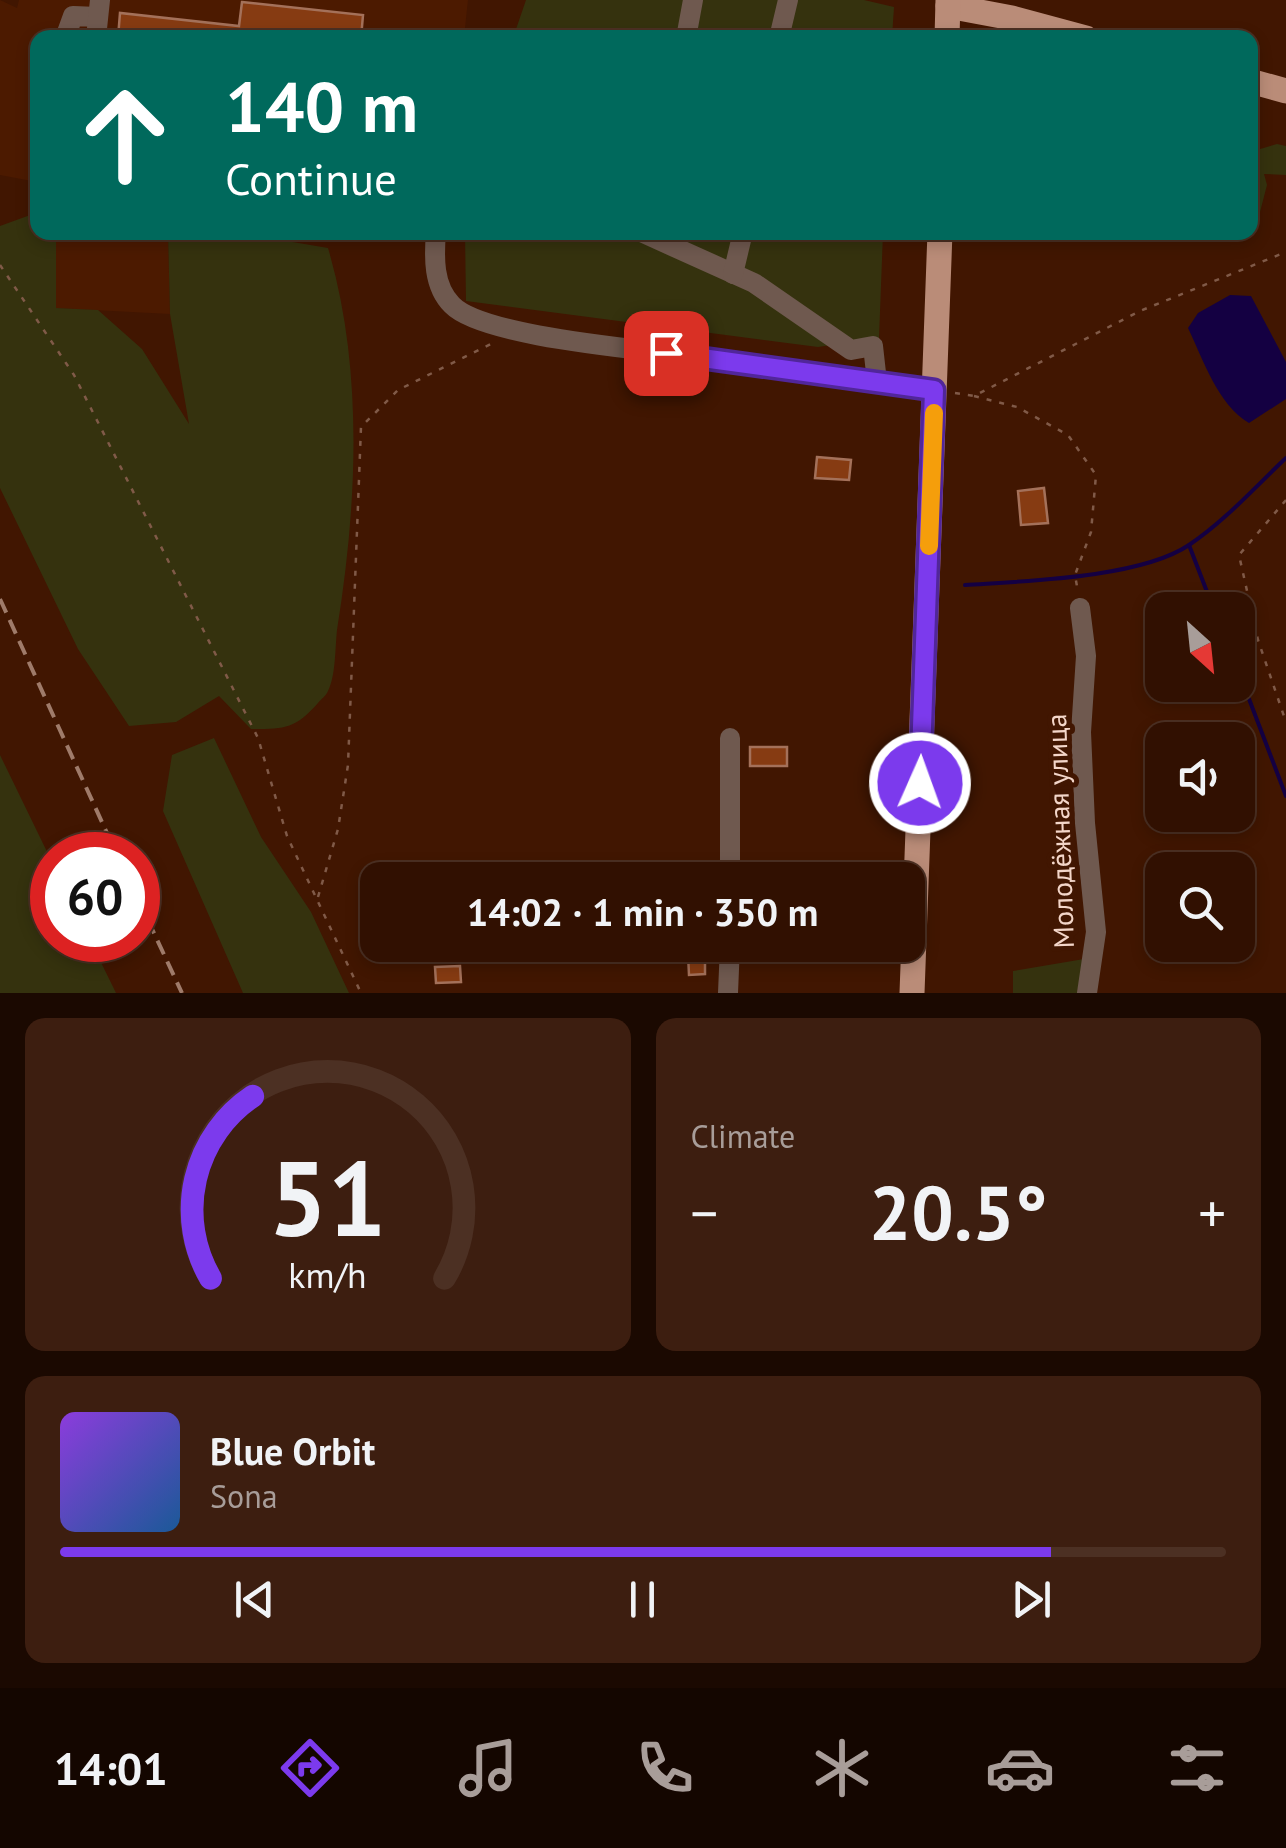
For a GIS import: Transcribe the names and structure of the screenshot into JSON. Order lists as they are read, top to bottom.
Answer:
{
  "streets": {
    "street": ["Молодёжная улица"]
  },
  "north": "bottom right",
  "page": {
    "turn": ["140 m", "Continue"],
    "limit": "60",
    "trip": "14:02 · 1 min · 350 m",
    "tile": "Climate",
    "heat": ["−", "20.5°", "+"],
    "song": ["Blue Orbit", "Sona"],
    "tabs": "14:01",
    "gauge": ["51", "km/h"]
  }
}
